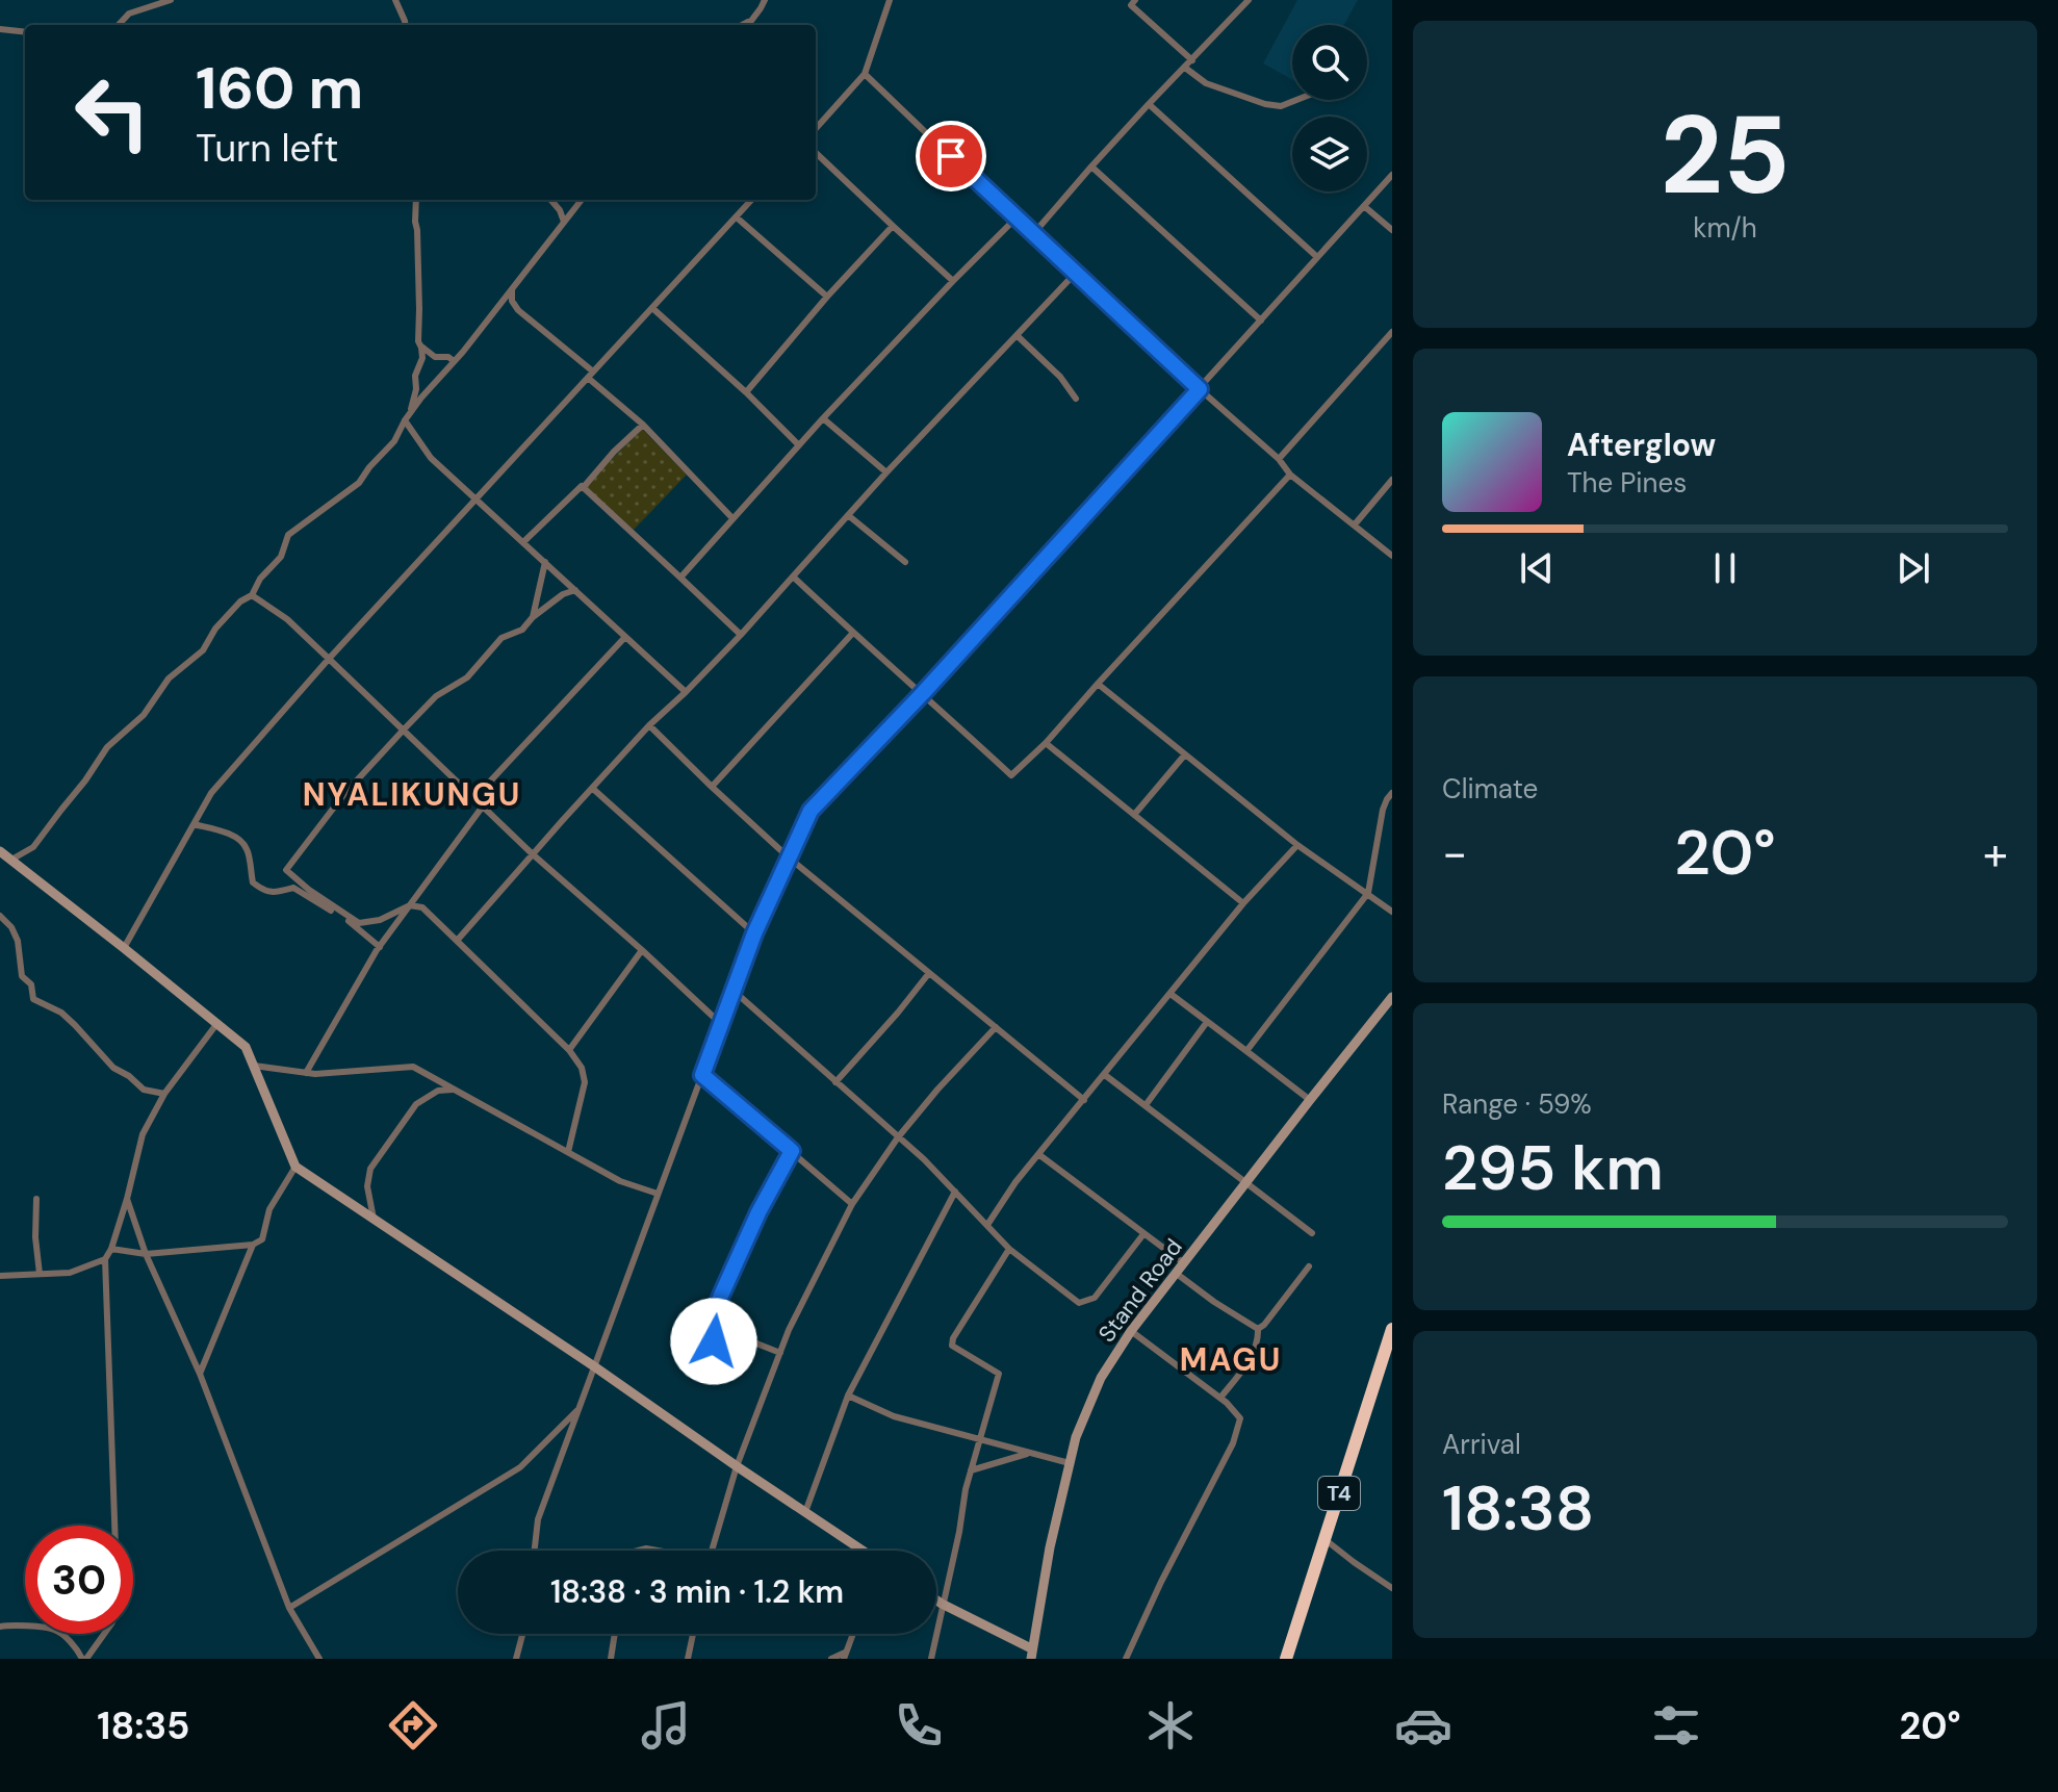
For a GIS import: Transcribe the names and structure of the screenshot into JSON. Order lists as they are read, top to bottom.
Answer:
{
  "streets": {
    "highway": ["T4"],
    "street": ["Stand Road"]
  },
  "districts": ["NYALIKUNGU", "MAGU"],
  "page": {
    "tile": [
      ["25", "km/h"],
      "Climate",
      ["Range · 59%", "295 km"],
      ["Arrival", "18:38"]
    ],
    "turn": ["160 m", "Turn left"],
    "song": ["Afterglow", "The Pines"],
    "heat": ["−", "20°", "+"],
    "limit": "30",
    "trip": "18:38 · 3 min · 1.2 km",
    "tabs": ["18:35", "20°"]
  }
}
